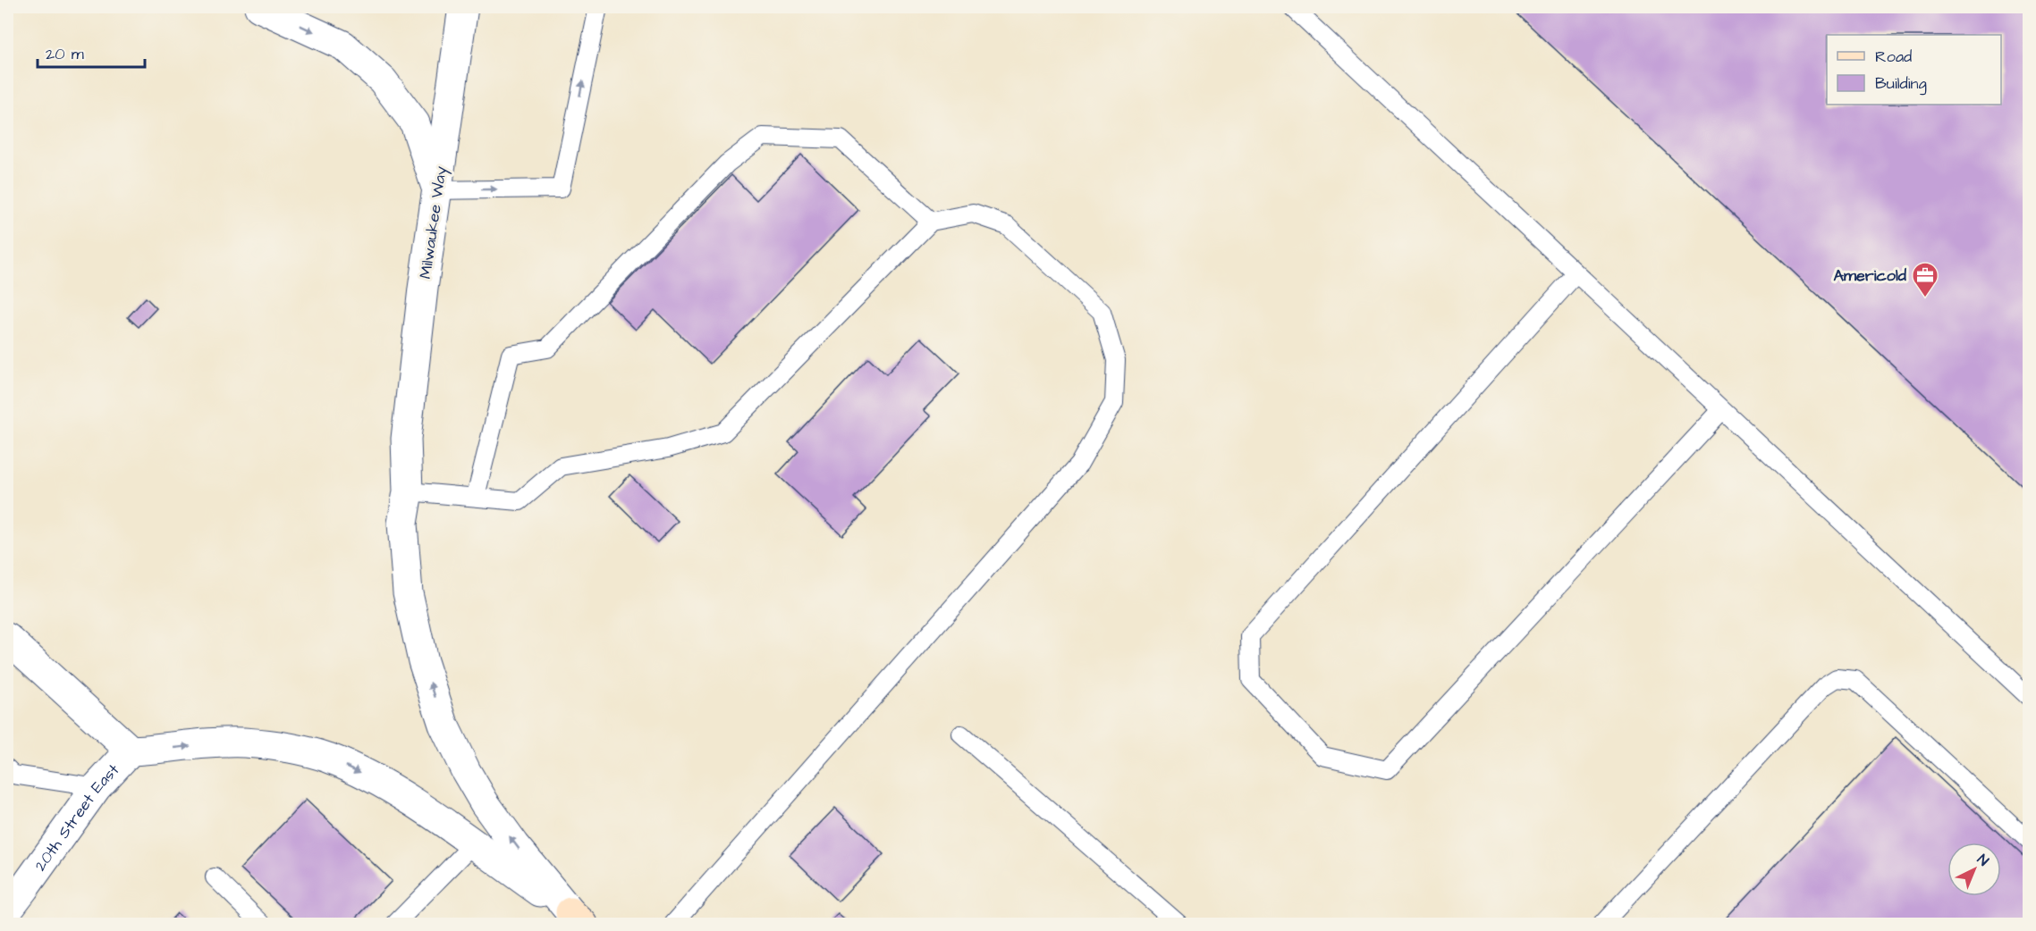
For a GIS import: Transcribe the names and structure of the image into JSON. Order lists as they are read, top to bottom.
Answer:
{
  "streets": {
    "street": ["Milwaukee Way", "20th Street East"]
  },
  "one_way": ["Milwaukee Way"],
  "places": {
    "office": ["Americold"]
  },
  "legend": ["Road", "Building"],
  "scale_bar": "20 m",
  "north": "top right"
}
